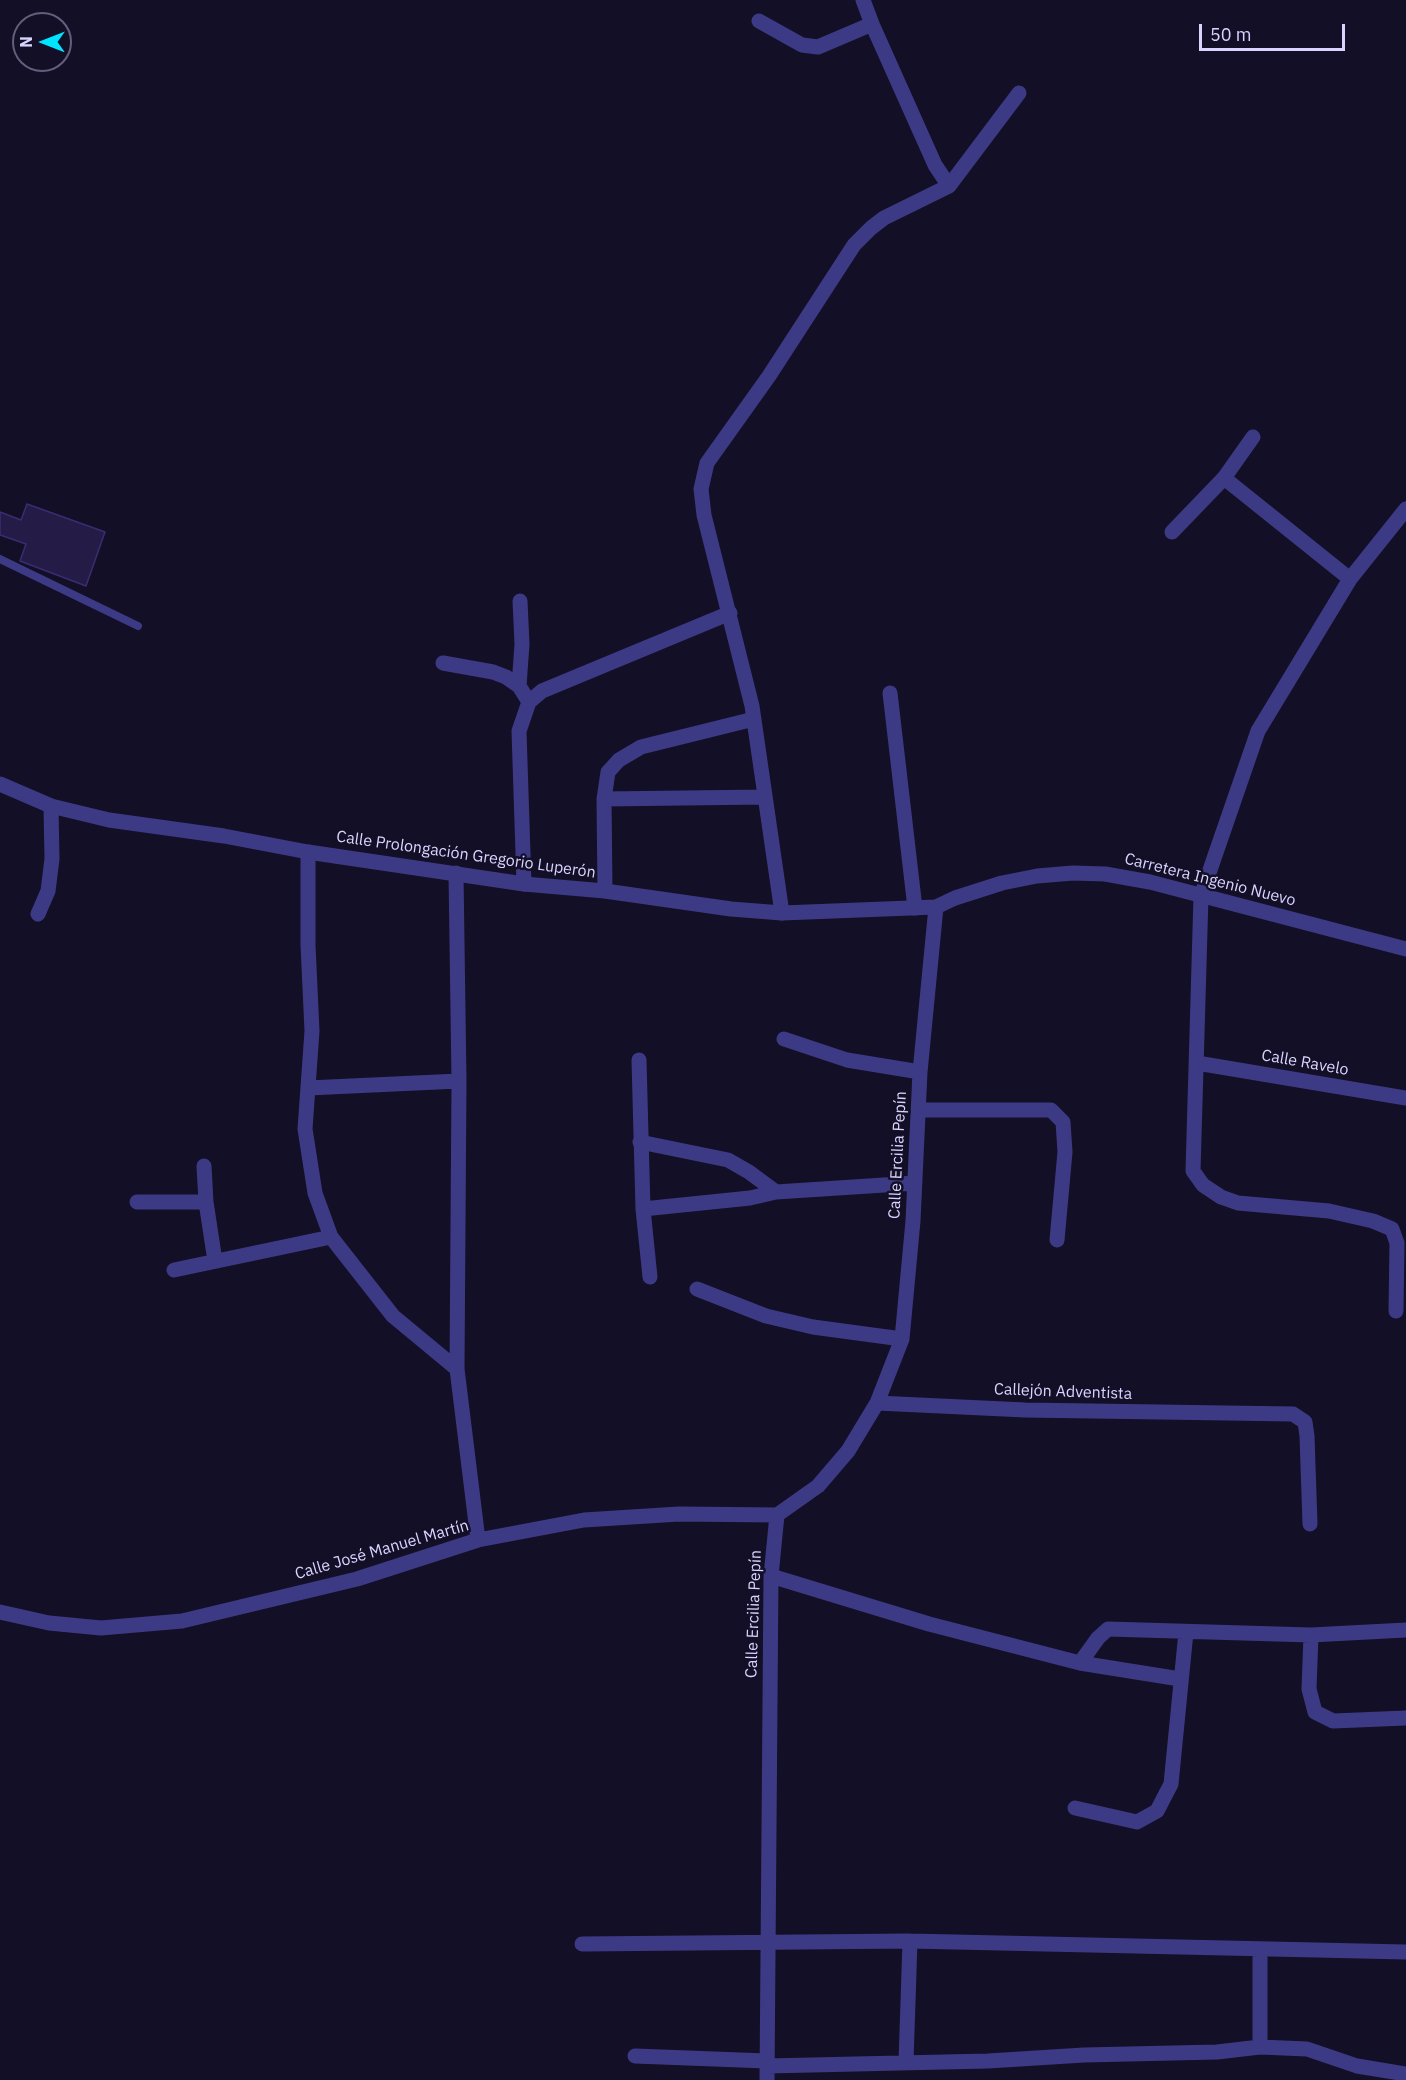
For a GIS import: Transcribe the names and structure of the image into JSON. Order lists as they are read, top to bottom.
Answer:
{
  "streets": {
    "street": [
      "Calle Prolongación Gregorio Luperón",
      "Carretera Ingenio Nuevo",
      "Calle Ravelo",
      "Calle Ercilia Pepín",
      "Callejón Adventista",
      "Calle José Manuel Martín"
    ]
  },
  "crossings": [
    ["Calle Prolongación Gregorio Luperón", "Carretera Ingenio Nuevo"],
    ["Calle Prolongación Gregorio Luperón", "Calle Ercilia Pepín"],
    ["Carretera Ingenio Nuevo", "Calle Ercilia Pepín"],
    ["Calle Ercilia Pepín", "Callejón Adventista"],
    ["Calle Ercilia Pepín", "Calle José Manuel Martín"]
  ],
  "scale_bar": "50 m",
  "north": "left"
}
